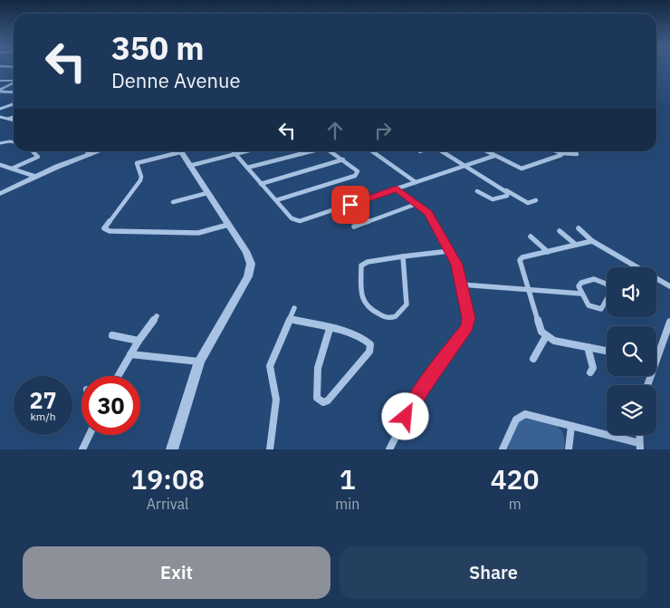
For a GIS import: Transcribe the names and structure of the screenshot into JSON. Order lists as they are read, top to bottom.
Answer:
{
  "page": {
    "turn": ["350 m", "Denne Avenue"],
    "speed": "27 km/h",
    "limit": "30",
    "eta": [
      "19:08",
      "Arrival",
      "1",
      "min",
      "420",
      "m"
    ],
    "buttons": ["Exit", "Share"]
  }
}
